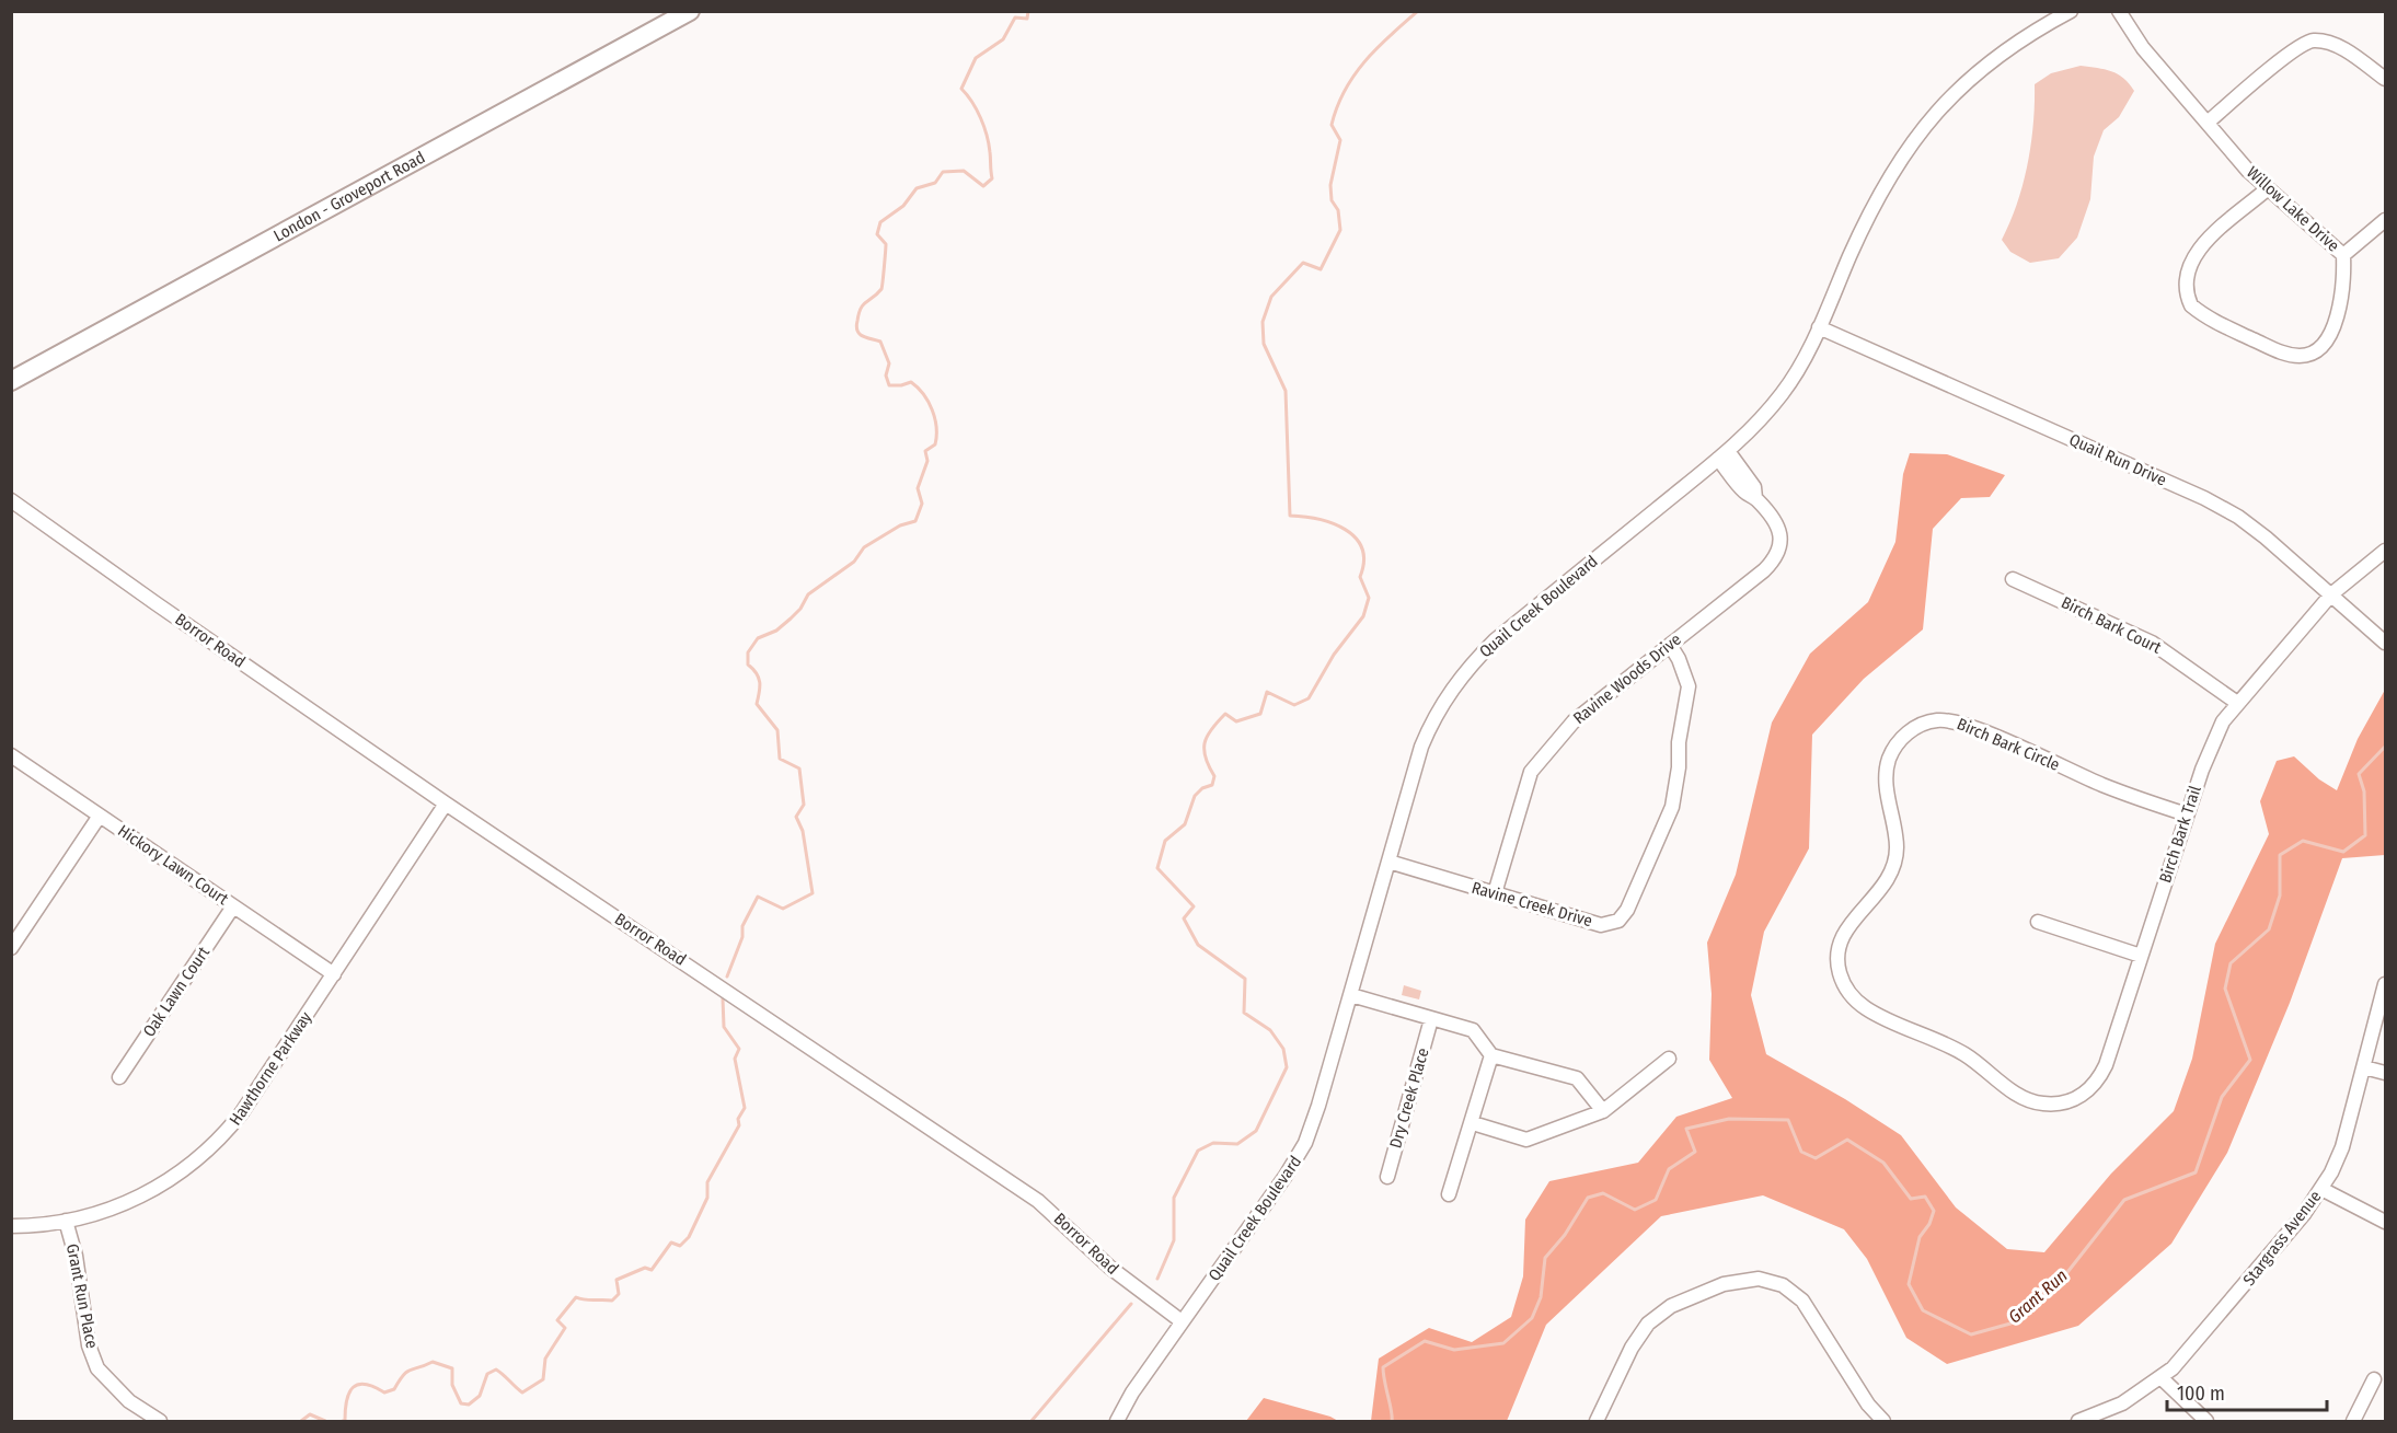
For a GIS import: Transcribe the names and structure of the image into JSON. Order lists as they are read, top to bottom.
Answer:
{
  "streets": {
    "main road": ["London - Groveport Road"],
    "street": [
      "Willow Lake Drive",
      "Quail Run Drive",
      "Quail Creek Boulevard",
      "Birch Bark Court",
      "Borror Road",
      "Ravine Woods Drive",
      "Birch Bark Circle",
      "Birch Bark Trail",
      "Hickory Lawn Court",
      "Ravine Creek Drive",
      "Oak Lawn Court",
      "Hawthorne Parkway",
      "Dry Creek Place",
      "Stargrass Avenue",
      "Grant Run Place"
    ]
  },
  "crossings": [
    ["Quail Run Drive", "Quail Creek Boulevard"],
    ["Quail Run Drive", "Birch Bark Trail"],
    ["Quail Creek Boulevard", "Borror Road"],
    ["Quail Creek Boulevard", "Ravine Woods Drive"],
    ["Quail Creek Boulevard", "Ravine Creek Drive"],
    ["Birch Bark Court", "Birch Bark Trail"],
    ["Borror Road", "Hawthorne Parkway"],
    ["Ravine Woods Drive", "Ravine Creek Drive"],
    ["Birch Bark Circle", "Birch Bark Trail"],
    ["Hickory Lawn Court", "Oak Lawn Court"],
    ["Hickory Lawn Court", "Hawthorne Parkway"],
    ["Hawthorne Parkway", "Grant Run Place"]
  ],
  "water": ["Grant Run"],
  "scale_bar": "100 m"
}
